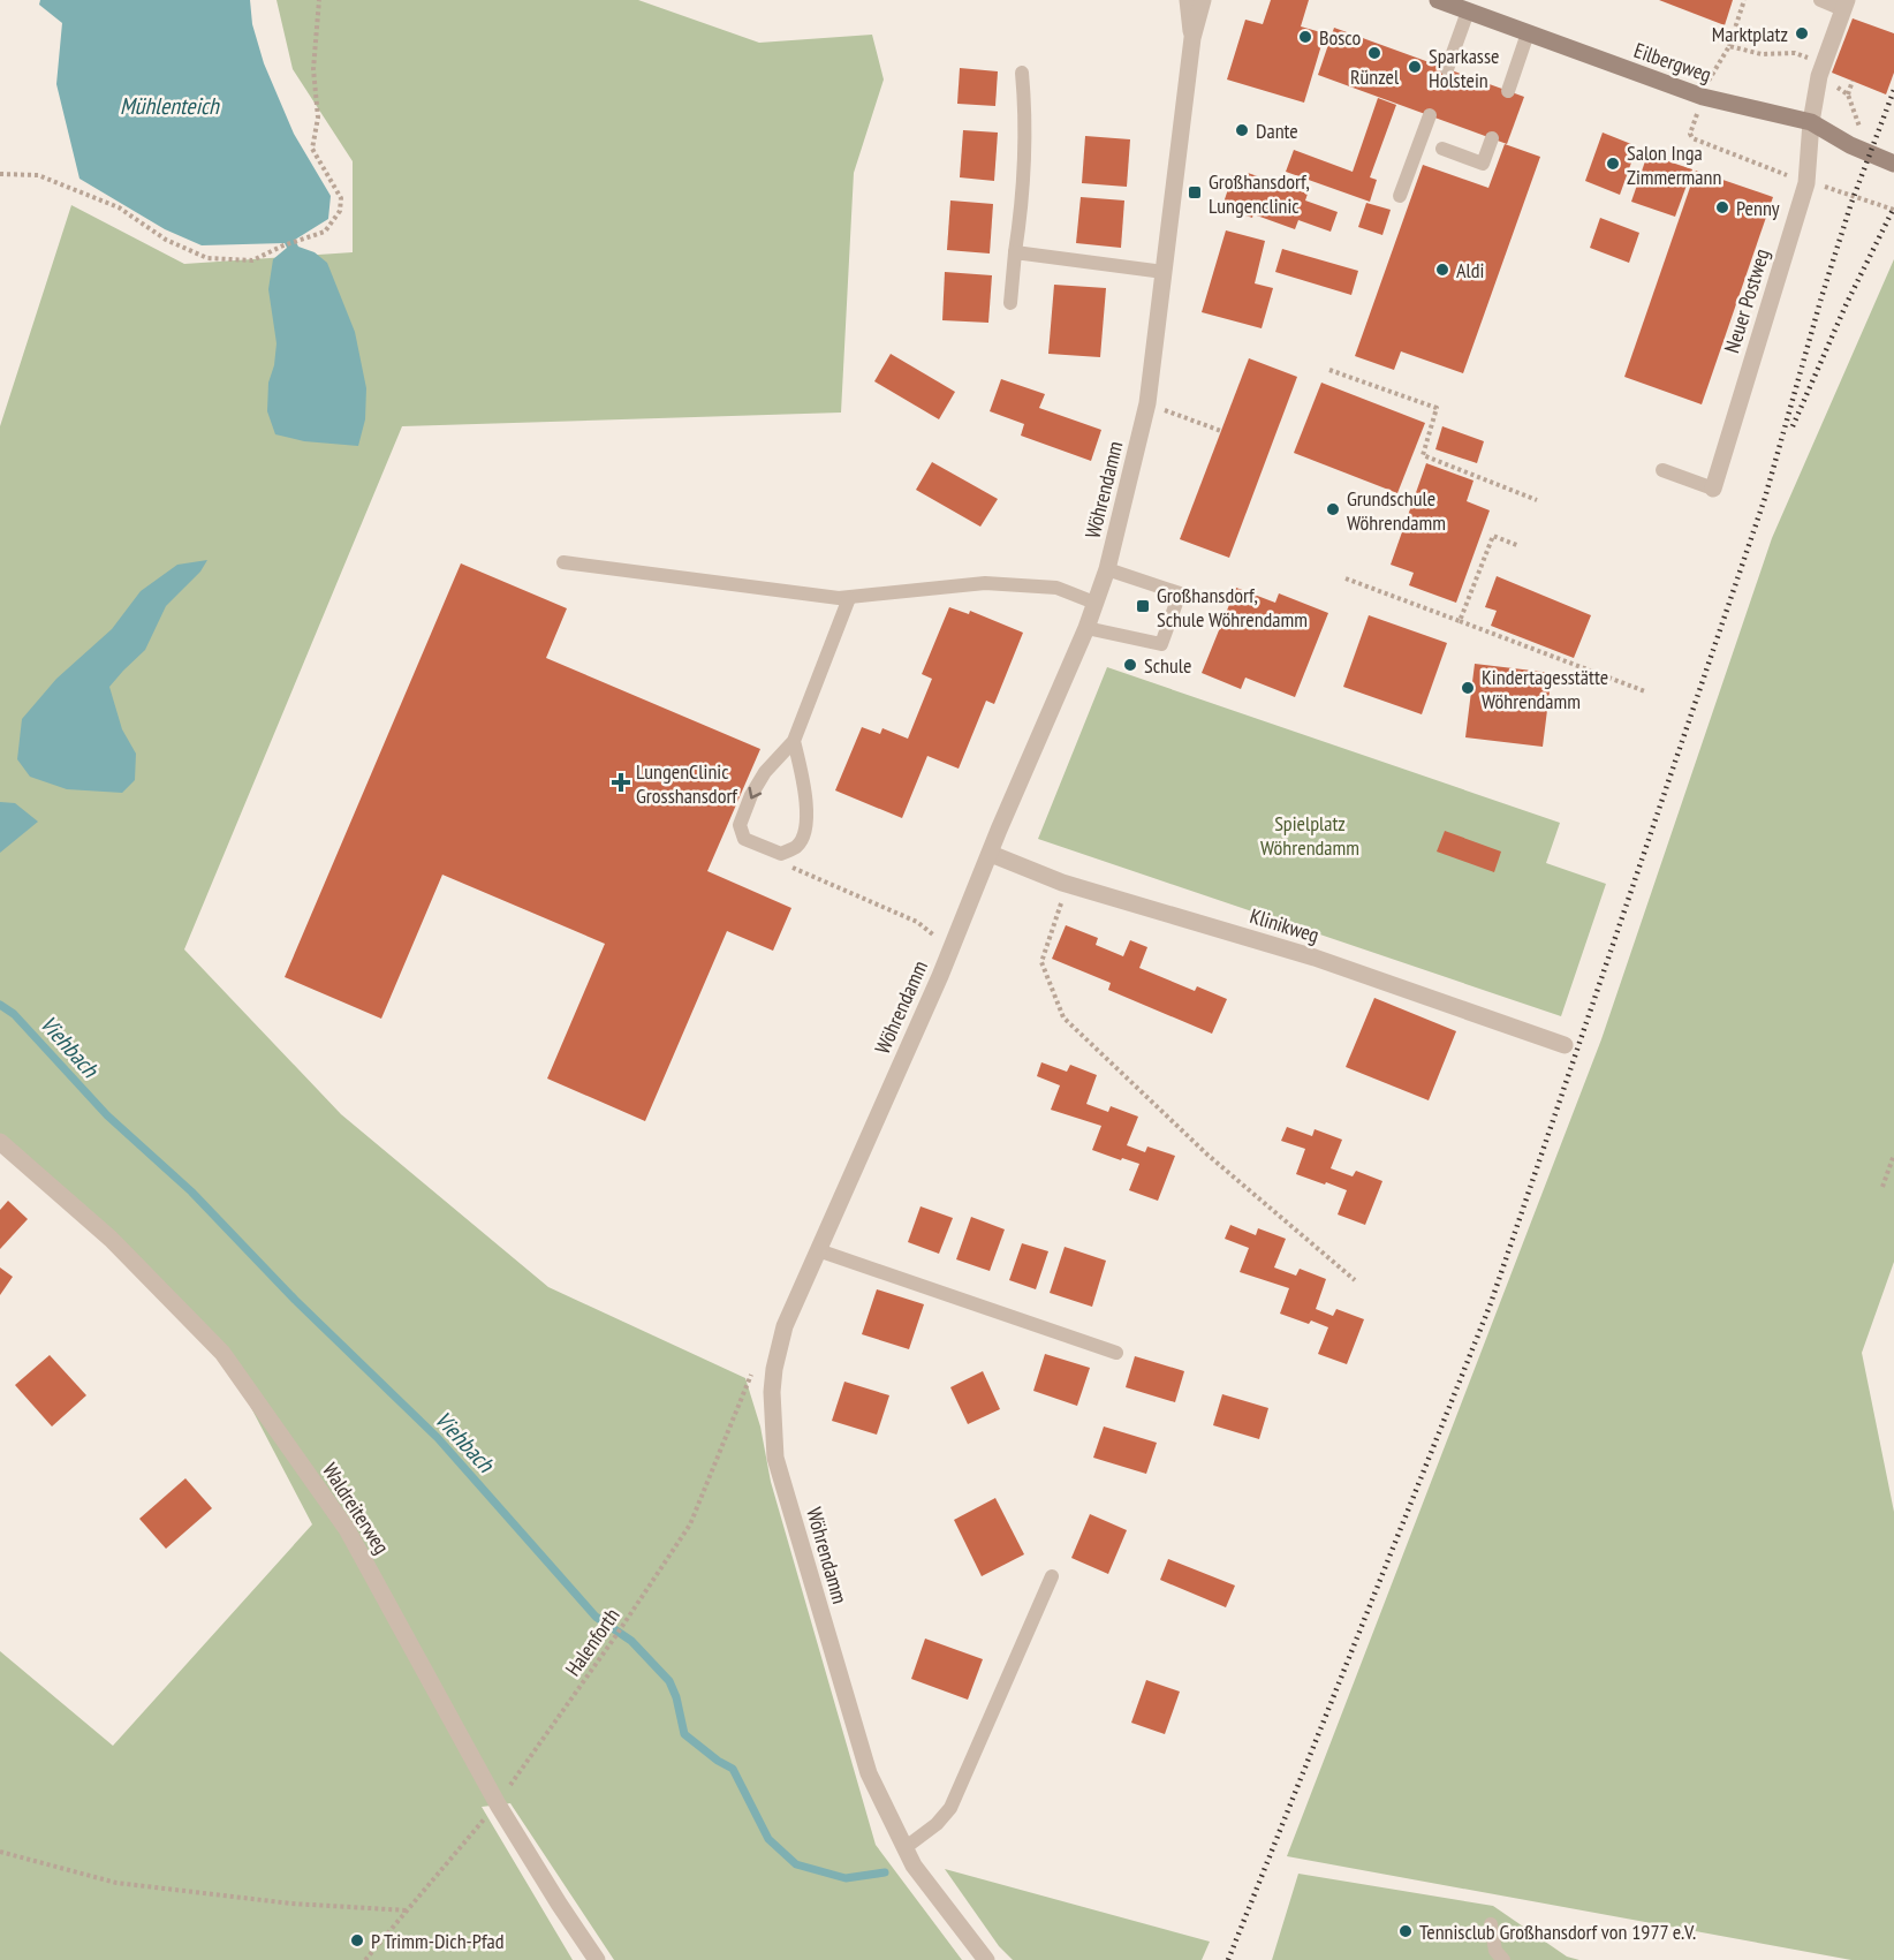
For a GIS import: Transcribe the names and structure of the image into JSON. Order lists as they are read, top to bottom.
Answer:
{
  "streets": {
    "main road": ["Eilbergweg"],
    "street": [
      "Neuer Postweg",
      "Wöhrendamm",
      "Klinikweg",
      "Waldreiterweg"
    ],
    "path": ["Halenforth"]
  },
  "crossings": [
    ["Eilbergweg", "Neuer Postweg"],
    ["Wöhrendamm", "Klinikweg"],
    ["Waldreiterweg", "Halenforth"]
  ],
  "water": ["Mühlenteich", "Viehbach"],
  "parks": ["Spielplatz Wöhrendamm"],
  "places": {
    "other": [
      "Marktplatz",
      "Bosco",
      "Rünzel",
      "Sparkasse Holstein",
      "Dante",
      "Salon Inga Zimmermann",
      "Penny",
      "Aldi",
      "Grundschule Wöhrendamm",
      "Schule",
      "Kindertagesstätte Wöhrendamm",
      "Tennisclub Großhansdorf von 1977 e.V.",
      "P Trimm-Dich-Pfad"
    ],
    "transit": ["Großhansdorf, Lungenclinic", "Großhansdorf, Schule Wöhrendamm"],
    "health": ["LungenClinic Grosshansdorf"]
  }
}
